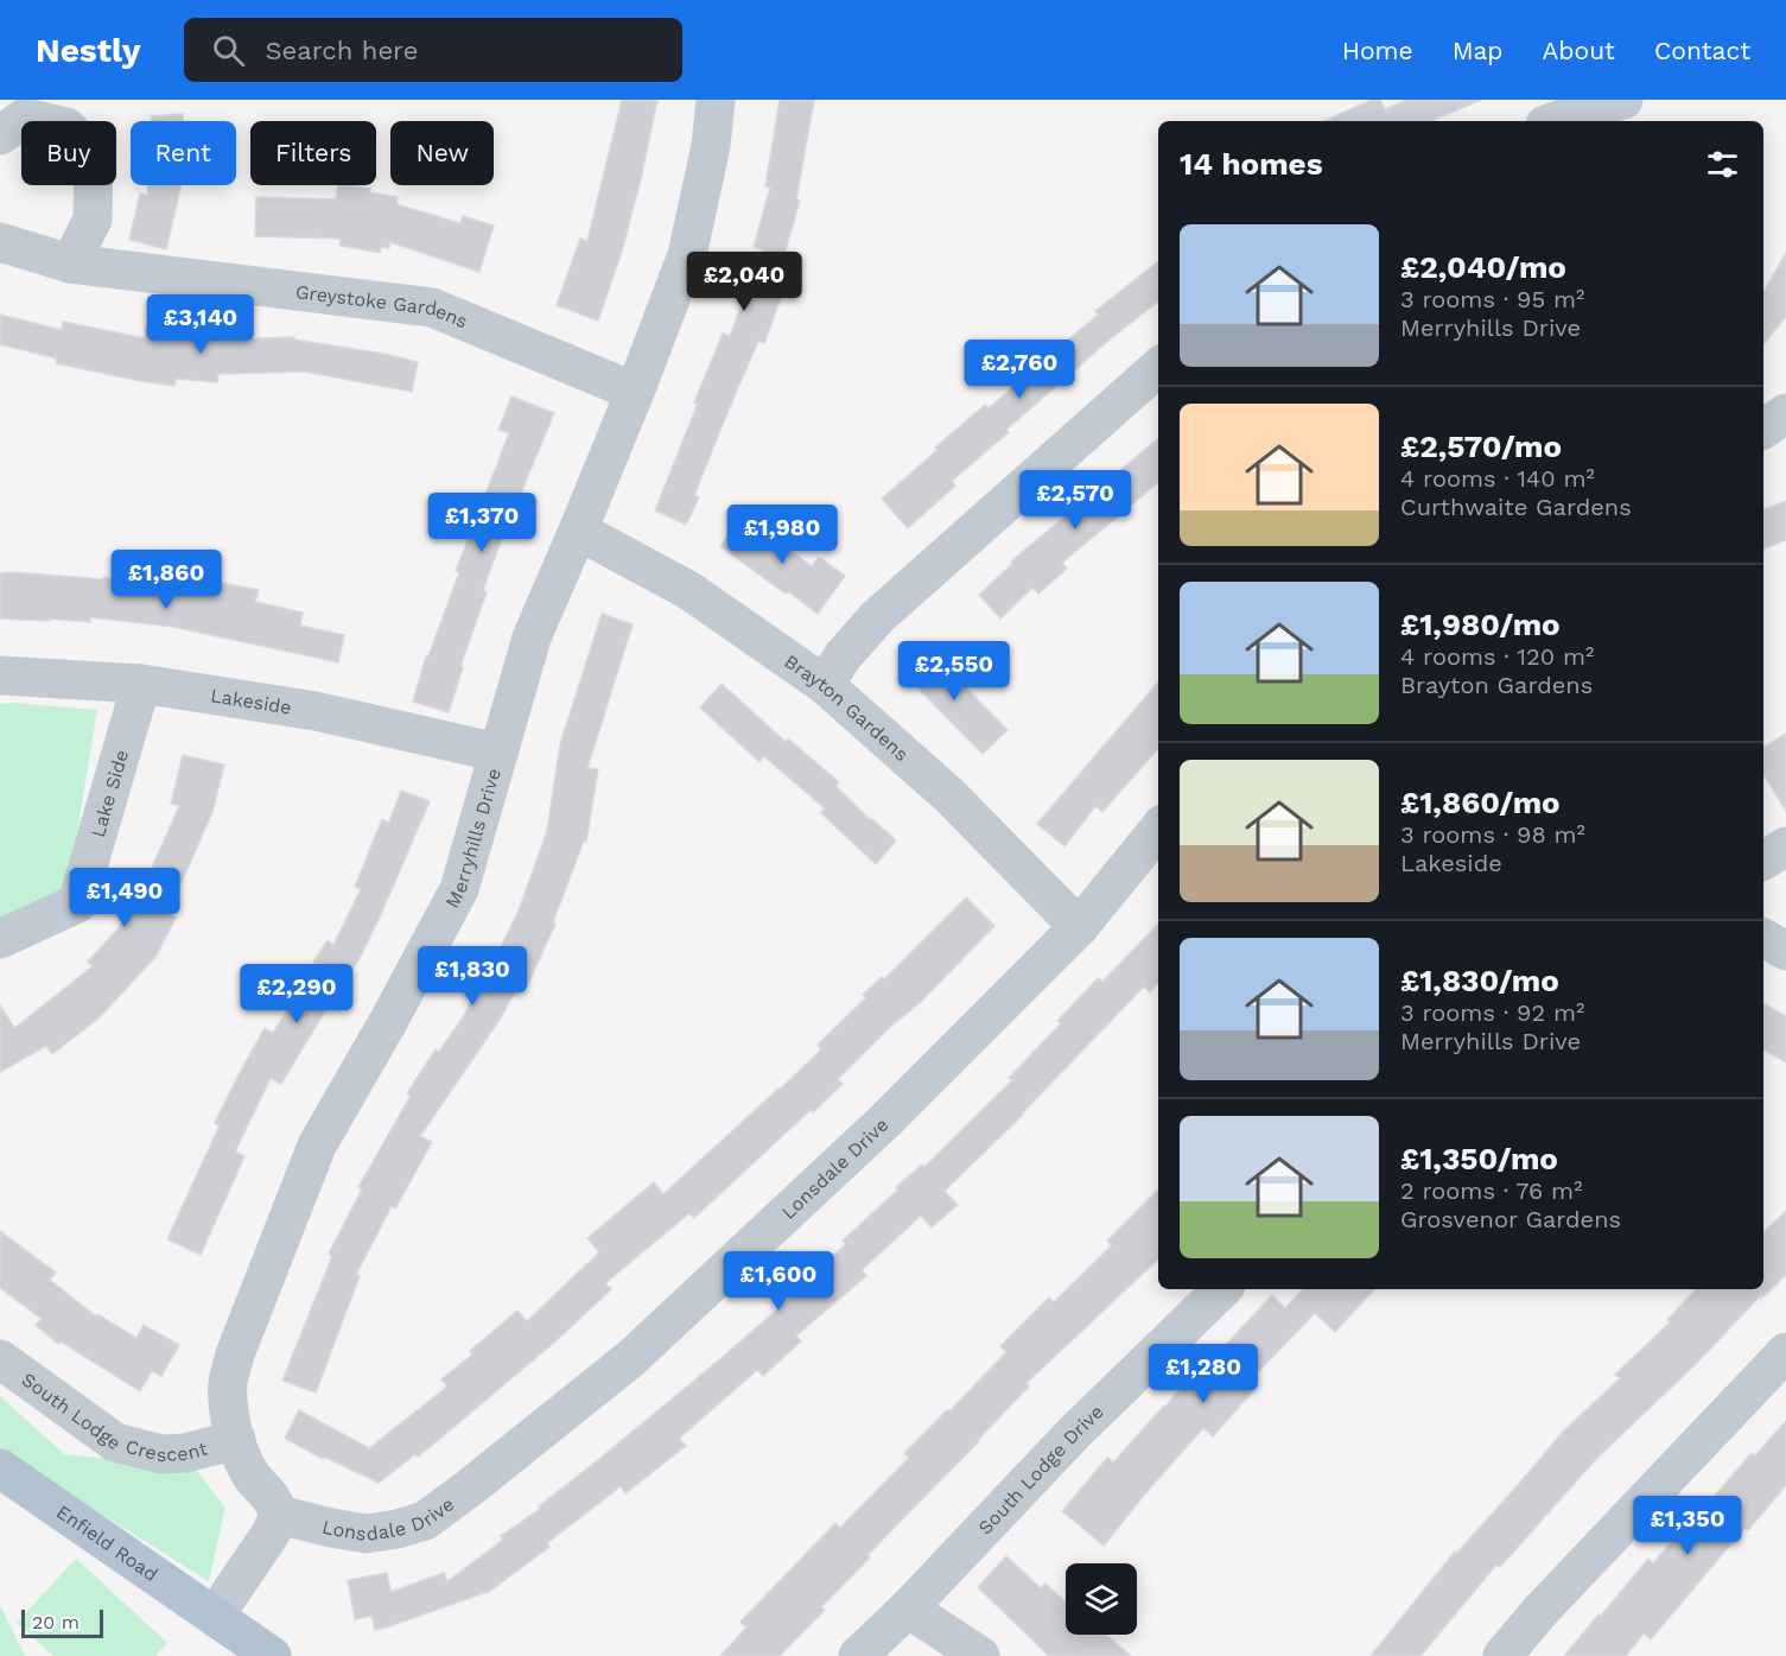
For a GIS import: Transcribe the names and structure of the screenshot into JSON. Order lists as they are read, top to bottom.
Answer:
{
  "streets": {
    "main road": ["Enfield Road"],
    "street": [
      "Greystoke Gardens",
      "Lakeside",
      "Brayton Gardens",
      "Lake Side",
      "Merryhills Drive",
      "Lonsdale Drive",
      "South Lodge Crescent",
      "South Lodge Drive"
    ]
  },
  "crossings": [
    ["Greystoke Gardens", "Merryhills Drive"],
    ["Lakeside", "Lake Side"],
    ["Lakeside", "Merryhills Drive"],
    ["Brayton Gardens", "Merryhills Drive"],
    ["Brayton Gardens", "Lonsdale Drive"],
    ["Merryhills Drive", "Lonsdale Drive"],
    ["Merryhills Drive", "South Lodge Crescent"]
  ],
  "scale_bar": "20 m",
  "page": {
    "header": "Nestly",
    "search": "Search here",
    "nav": [
      "Home",
      "Map",
      "About",
      "Contact"
    ],
    "chip": [
      "Buy",
      "Rent",
      "Filters",
      "New"
    ],
    "heading": "14 homes",
    "list": [
      {
        "name": "£2,040/mo",
        "note": "3 rooms · 95 m² · Merryhills Drive"
      },
      {
        "name": "£2,570/mo",
        "note": "4 rooms · 140 m² · Curthwaite Gardens"
      },
      {
        "name": "£1,980/mo",
        "note": "4 rooms · 120 m² · Brayton Gardens"
      },
      {
        "name": "£1,860/mo",
        "note": "3 rooms · 98 m² · Lakeside"
      },
      {
        "name": "£1,830/mo",
        "note": "3 rooms · 92 m² · Merryhills Drive"
      },
      {
        "name": "£1,350/mo",
        "note": "2 rooms · 76 m² · Grosvenor Gardens"
      }
    ],
    "price": [
      "£2,040",
      "£3,140",
      "£2,760",
      "£2,570",
      "£1,370",
      "£1,980",
      "£1,860",
      "£2,550",
      "£1,490",
      "£1,830",
      "£2,290",
      "£1,600",
      "£1,280",
      "£1,350"
    ],
    "scale": "20 m"
  }
}
